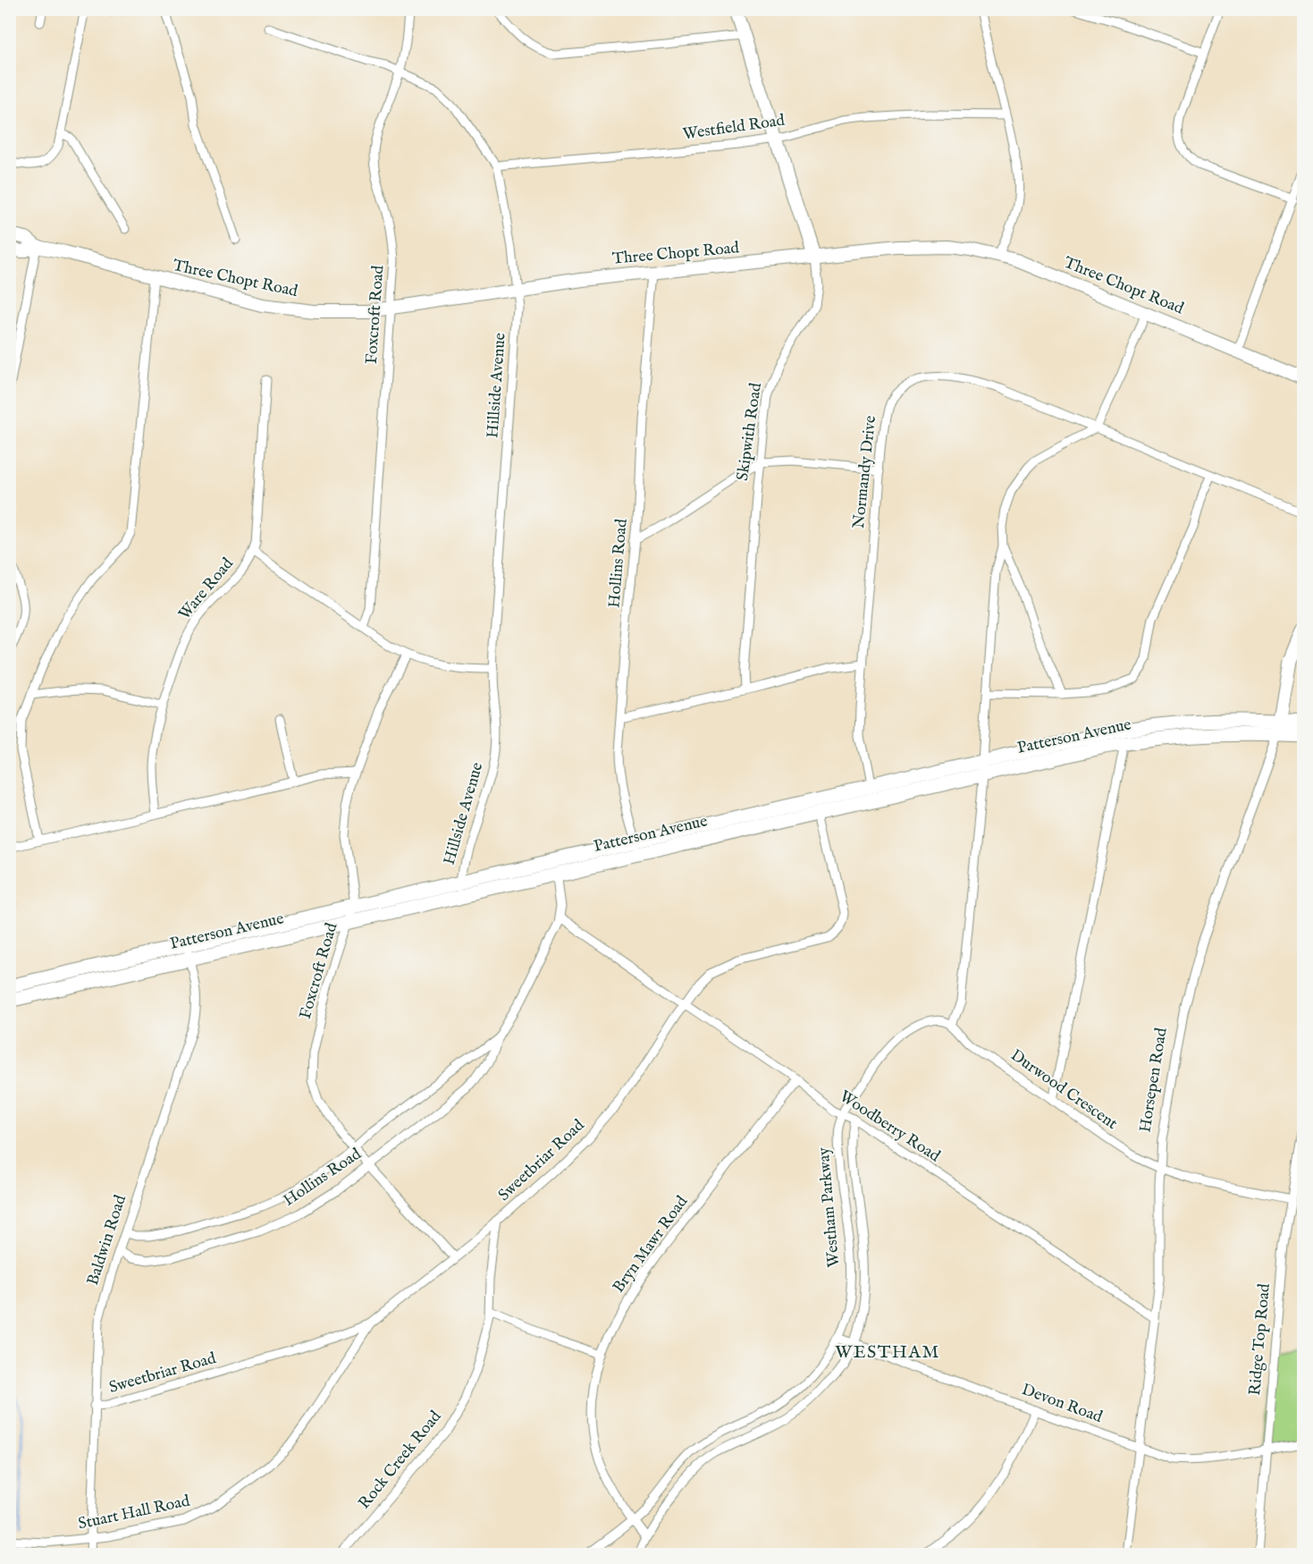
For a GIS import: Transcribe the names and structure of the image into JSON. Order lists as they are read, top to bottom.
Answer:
{
  "streets": {
    "main road": [
      "Three Chopt Road",
      "Skipwith Road",
      "Patterson Avenue",
      "Horsepen Road"
    ],
    "street": [
      "Westfield Road",
      "Foxcroft Road",
      "Hillside Avenue",
      "Normandy Drive",
      "Hollins Road",
      "Ware Road",
      "Durwood Crescent",
      "Woodberry Road",
      "Sweetbriar Road",
      "Westham Parkway",
      "Baldwin Road",
      "Bryn Mawr Road",
      "Ridge Top Road",
      "Devon Road",
      "Rock Creek Road",
      "Stuart Hall Road"
    ]
  },
  "crossings": [
    ["Westfield Road", "Hillside Avenue"],
    ["Westfield Road", "Skipwith Road"],
    ["Three Chopt Road", "Foxcroft Road"],
    ["Three Chopt Road", "Hillside Avenue"],
    ["Three Chopt Road", "Skipwith Road"],
    ["Three Chopt Road", "Hollins Road"],
    ["Foxcroft Road", "Hillside Avenue"],
    ["Foxcroft Road", "Hollins Road"],
    ["Foxcroft Road", "Patterson Avenue"],
    ["Foxcroft Road", "Sweetbriar Road"],
    ["Hillside Avenue", "Patterson Avenue"],
    ["Normandy Drive", "Patterson Avenue"],
    ["Hollins Road", "Patterson Avenue"],
    ["Hollins Road", "Woodberry Road"],
    ["Hollins Road", "Baldwin Road"],
    ["Patterson Avenue", "Horsepen Road"],
    ["Patterson Avenue", "Sweetbriar Road"],
    ["Patterson Avenue", "Baldwin Road"],
    ["Horsepen Road", "Durwood Crescent"],
    ["Horsepen Road", "Woodberry Road"],
    ["Horsepen Road", "Devon Road"],
    ["Durwood Crescent", "Westham Parkway"],
    ["Durwood Crescent", "Ridge Top Road"],
    ["Woodberry Road", "Sweetbriar Road"],
    ["Woodberry Road", "Westham Parkway"],
    ["Woodberry Road", "Bryn Mawr Road"],
    ["Sweetbriar Road", "Baldwin Road"],
    ["Sweetbriar Road", "Rock Creek Road"],
    ["Sweetbriar Road", "Stuart Hall Road"],
    ["Westham Parkway", "Bryn Mawr Road"],
    ["Westham Parkway", "Devon Road"],
    ["Baldwin Road", "Stuart Hall Road"],
    ["Ridge Top Road", "Devon Road"]
  ],
  "districts": ["WESTHAM"]
}
